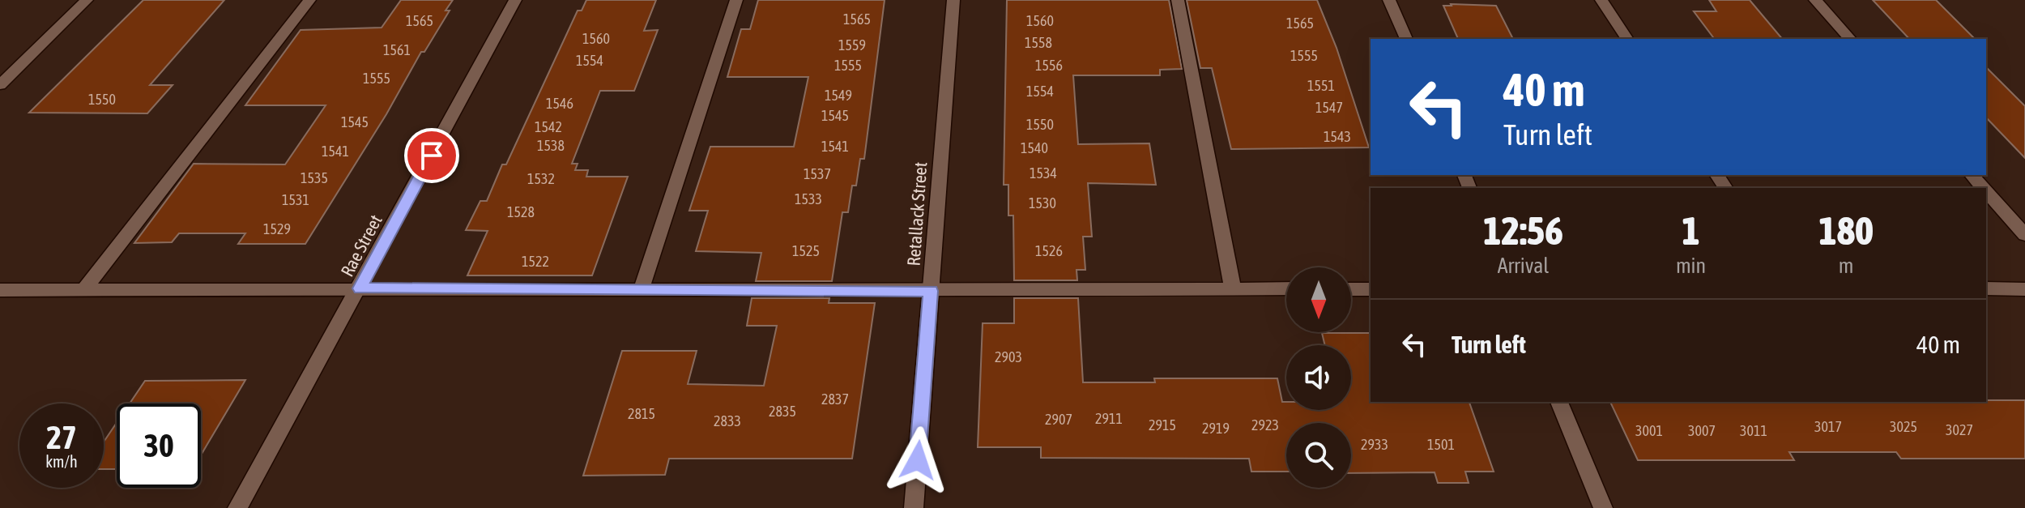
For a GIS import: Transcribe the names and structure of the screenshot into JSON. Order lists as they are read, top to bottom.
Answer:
{
  "streets": {
    "street": ["Retallack Street", "Rae Street"]
  },
  "house_numbers": [
    "1565",
    "1565",
    "1560",
    "1565",
    "1560",
    "1558",
    "1559",
    "1561",
    "1555",
    "1554",
    "1555",
    "1556",
    "1555",
    "1551",
    "1554",
    "1549",
    "1550",
    "1546",
    "1547",
    "1545",
    "1545",
    "1550",
    "1542",
    "1543",
    "1538",
    "1541",
    "1540",
    "1541",
    "1534",
    "1537",
    "1535",
    "1532",
    "1533",
    "1531",
    "1530",
    "1528",
    "1529",
    "1525",
    "1526",
    "1522",
    "2903",
    "2837",
    "2835",
    "2815",
    "2911",
    "2907",
    "2833",
    "2915",
    "2923",
    "3017",
    "3025",
    "2919",
    "3027",
    "3001",
    "3007",
    "3011",
    "2933",
    "1501"
  ],
  "north": "bottom",
  "page": {
    "turn": ["40 m", "Turn left"],
    "eta": [
      "12:56",
      "Arrival",
      "1",
      "min",
      "180",
      "m"
    ],
    "list": [
      {
        "name": "Turn left",
        "value": "40 m"
      }
    ],
    "speed": "27 km/h",
    "limit": "30"
  }
}
